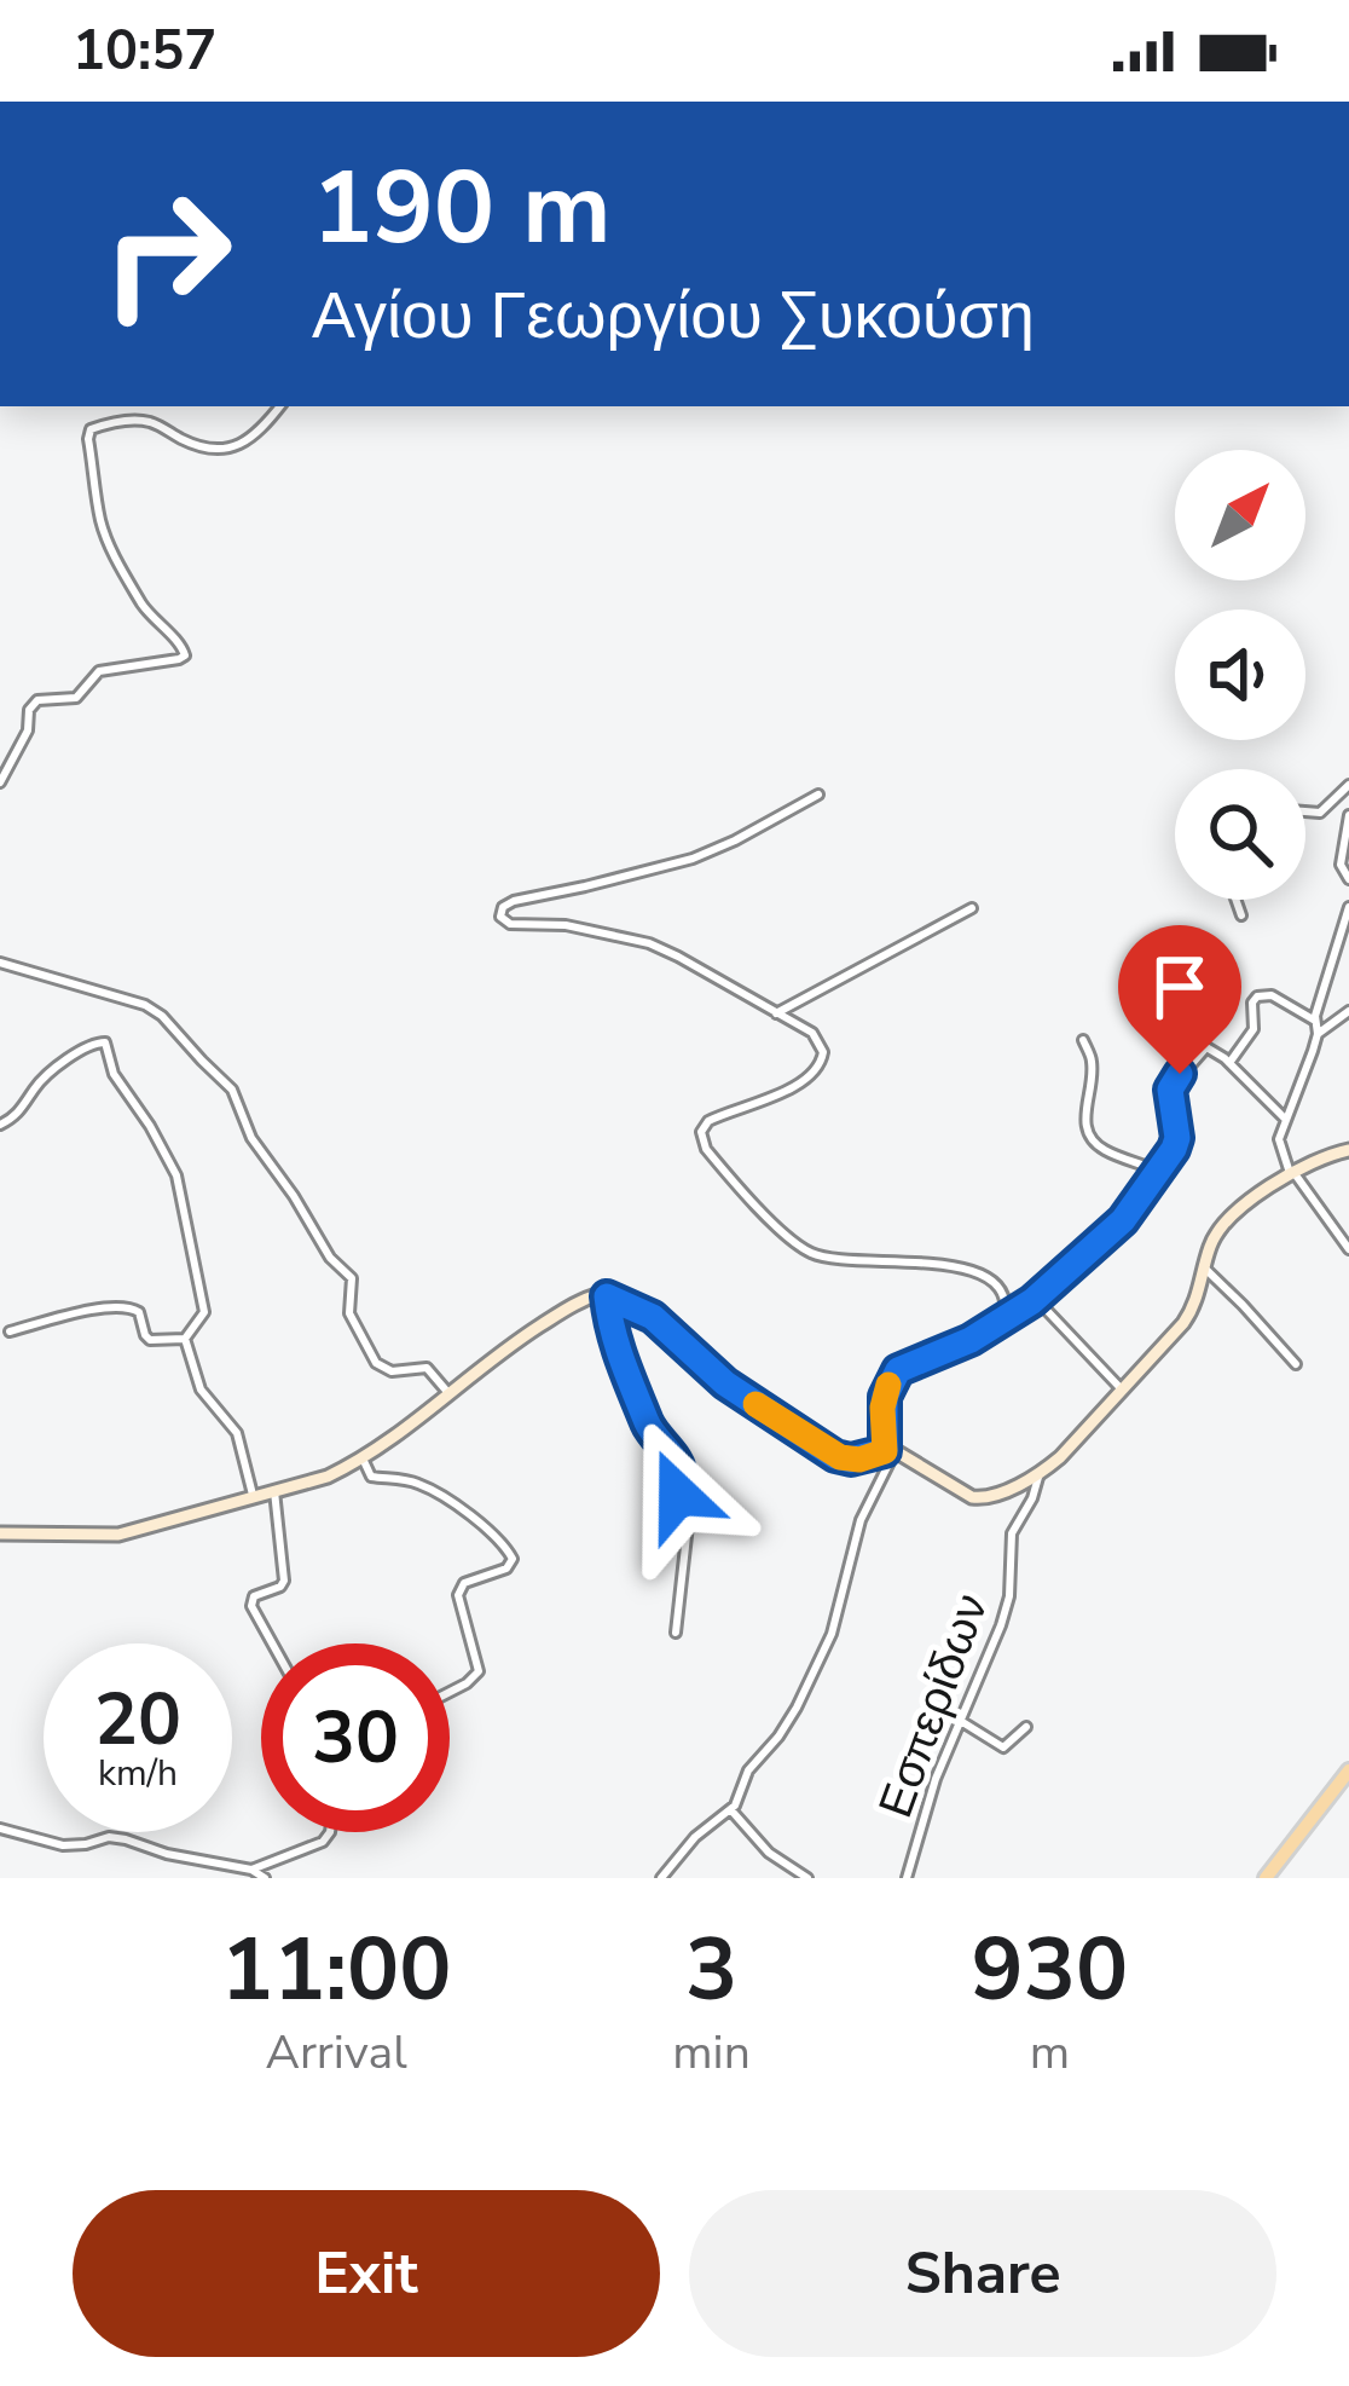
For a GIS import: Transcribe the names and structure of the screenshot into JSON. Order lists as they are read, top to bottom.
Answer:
{
  "streets": {
    "street": ["Εσπερίδων"]
  },
  "north": "top right",
  "page": {
    "status": "10:57",
    "turn": ["190 m", "Αγίου Γεωργίου Συκούση"],
    "speed": "20 km/h",
    "limit": "30",
    "eta": [
      "11:00",
      "Arrival",
      "3",
      "min",
      "930",
      "m"
    ],
    "buttons": ["Exit", "Share"]
  }
}
